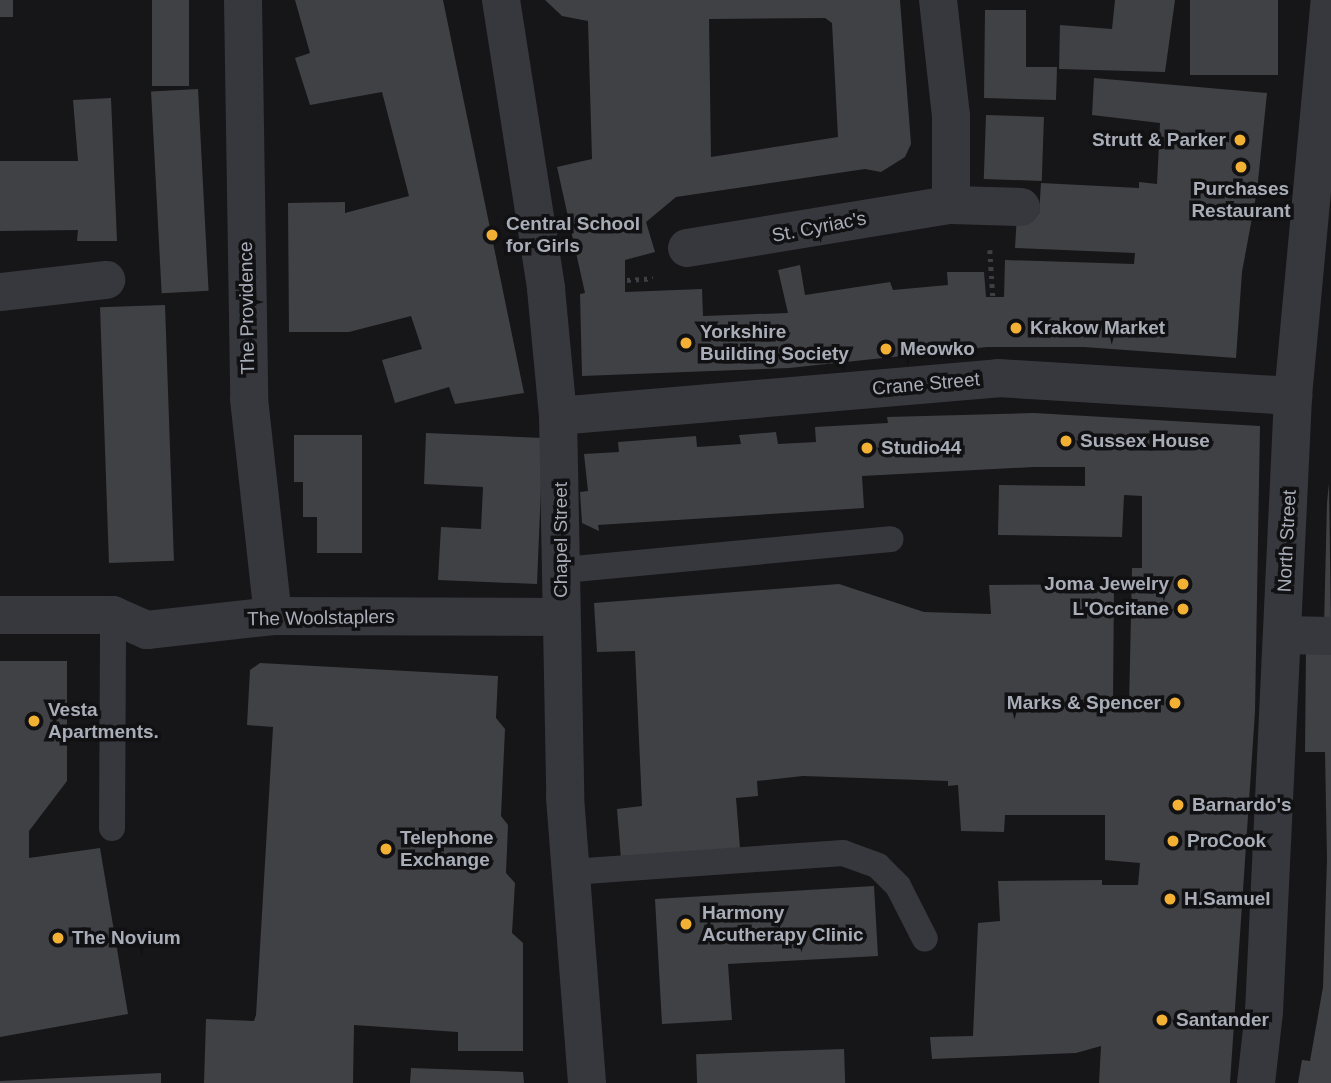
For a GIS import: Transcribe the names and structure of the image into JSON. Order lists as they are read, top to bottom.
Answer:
{
  "streets": {
    "street": [
      "St. Cyriac's",
      "The Providence",
      "Crane Street",
      "Chapel Street",
      "North Street",
      "The Woolstaplers"
    ]
  },
  "crossings": [
    ["The Providence", "The Woolstaplers"],
    ["Crane Street", "Chapel Street"],
    ["Crane Street", "North Street"],
    ["Chapel Street", "The Woolstaplers"]
  ],
  "places": [
    "Strutt & Parker",
    "Purchases Restaurant",
    "Central School for Girls",
    "Krakow Market",
    "Yorkshire Building Society",
    "Meowko",
    "Sussex House",
    "Studio44",
    "Joma Jewelry",
    "L'Occitane",
    "Marks & Spencer",
    "Vesta Apartments.",
    "Barnardo's",
    "ProCook",
    "Telephone Exchange",
    "H.Samuel",
    "Harmony Acutherapy Clinic",
    "The Novium",
    "Santander"
  ]
}
